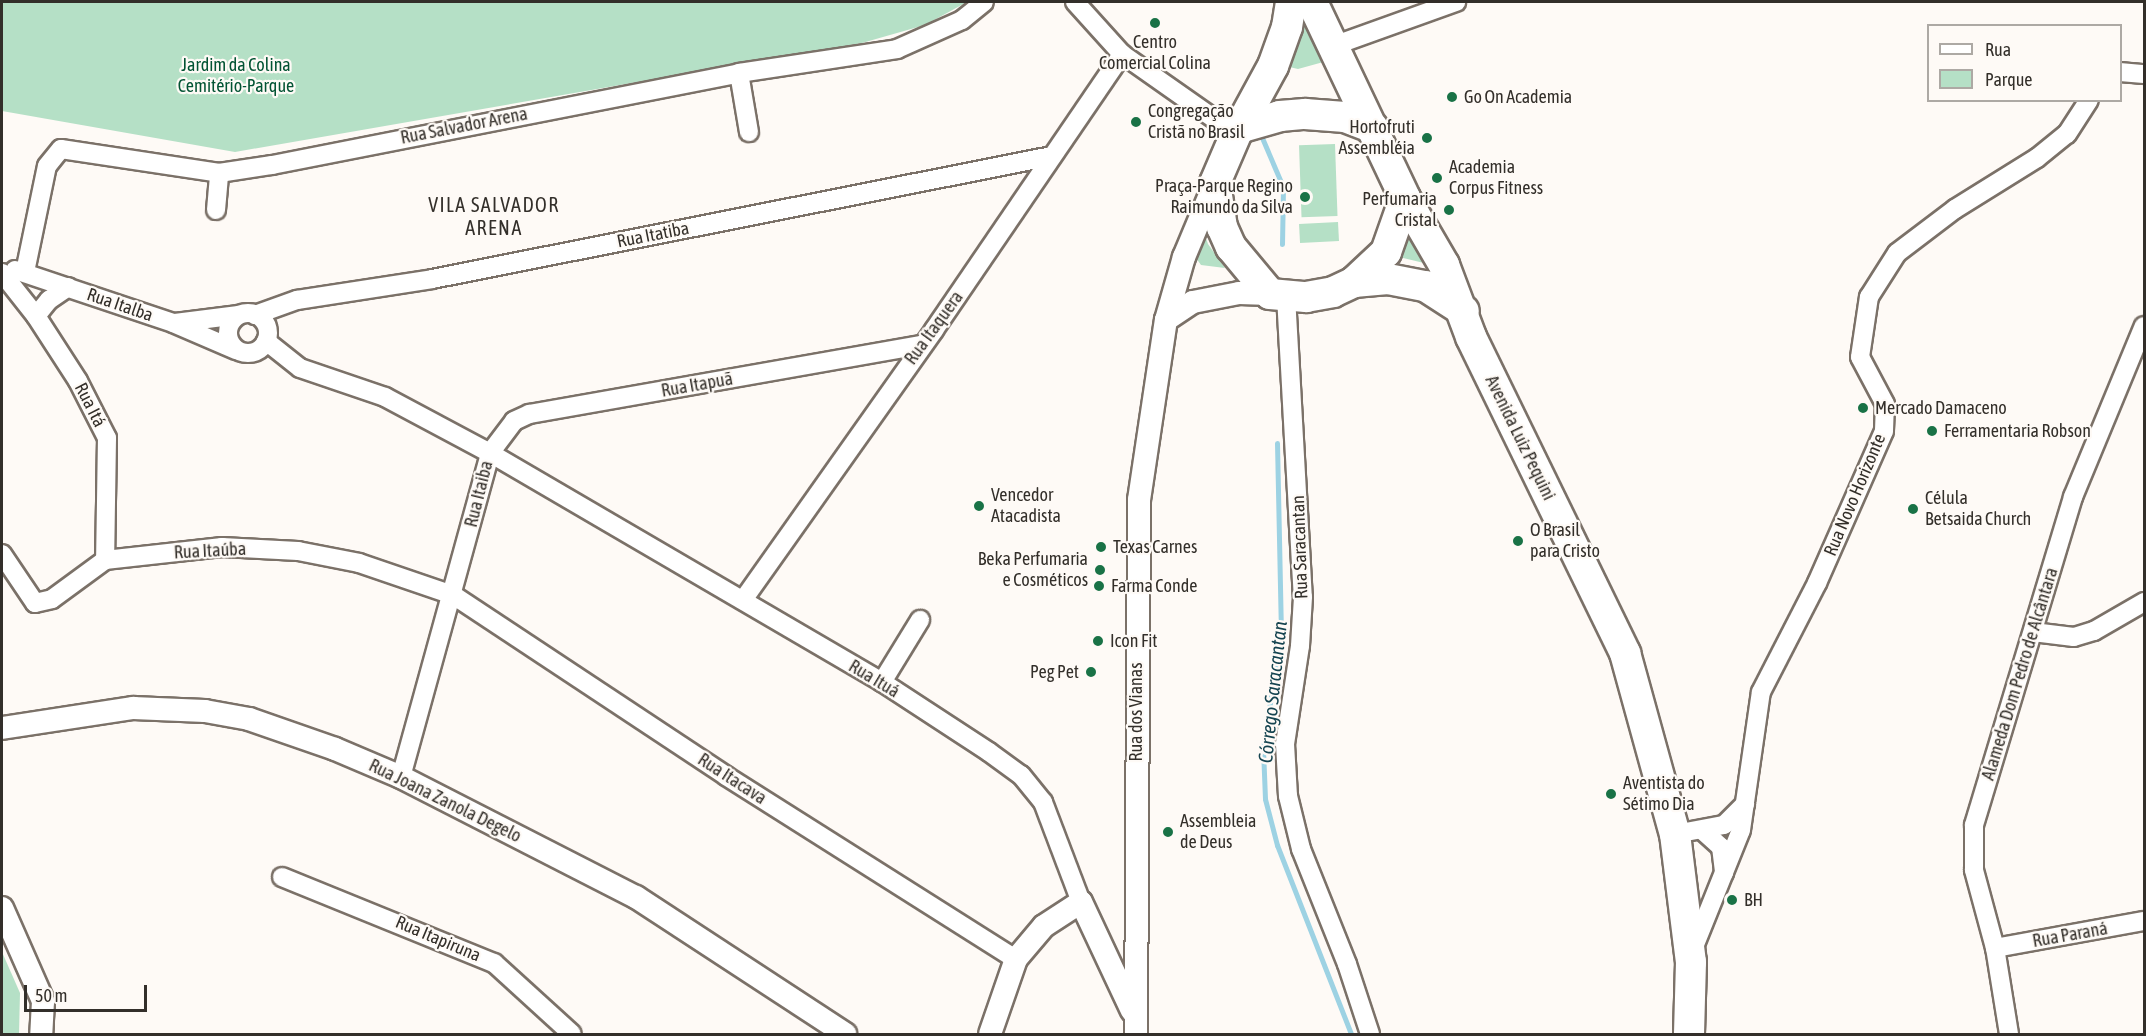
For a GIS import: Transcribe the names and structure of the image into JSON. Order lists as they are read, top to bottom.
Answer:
{
  "streets": {
    "main road": ["Avenida Luiz Pequini", "Rua dos Vianas"],
    "street": [
      "Rua Salvador Arena",
      "Rua Itatiba",
      "Rua Italba",
      "Rua Itaquera",
      "Rua Itapuã",
      "Rua Itá",
      "Rua Itaiba",
      "Rua Novo Horizonte",
      "Rua Saracantan",
      "Rua Itaúba",
      "Alameda Dom Pedro de Alcântara",
      "Rua Ituá",
      "Rua Itacava",
      "Rua Joana Zanola Degelo",
      "Rua Paraná",
      "Rua Itapiruna"
    ]
  },
  "crossings": [
    ["Rua Salvador Arena", "Rua Italba"],
    ["Rua Itatiba", "Rua Italba"],
    ["Rua Itatiba", "Rua Itaquera"],
    ["Rua Italba", "Rua Itaiba"],
    ["Rua Itaquera", "Rua Itapuã"],
    ["Rua Itaquera", "Rua Ituá"],
    ["Rua Itapuã", "Rua Itaiba"],
    ["Rua Itapuã", "Rua Ituá"],
    ["Rua Itá", "Rua Itaúba"],
    ["Avenida Luiz Pequini", "Rua Novo Horizonte"],
    ["Avenida Luiz Pequini", "Rua Saracantan"],
    ["Avenida Luiz Pequini", "Rua dos Vianas"],
    ["Rua Itaiba", "Rua Itaúba"],
    ["Rua Itaiba", "Rua Ituá"],
    ["Rua Itaiba", "Rua Itacava"],
    ["Rua Itaiba", "Rua Joana Zanola Degelo"],
    ["Rua Saracantan", "Rua dos Vianas"],
    ["Rua Itaúba", "Rua Itacava"],
    ["Alameda Dom Pedro de Alcântara", "Rua Paraná"],
    ["Rua Ituá", "Rua dos Vianas"]
  ],
  "districts": ["VILA SALVADOR ARENA"],
  "water": ["Córrego Saracantan"],
  "parks": ["Jardim da Colina Cemitério-Parque"],
  "places": [
    "Centro Comercial Colina",
    "Go On Academia",
    "Congregação Cristã no Brasil",
    "Hortofruti Assembléia",
    "Academia Corpus Fitness",
    "Praça-Parque Regino Raimundo da Silva",
    "Perfumaria Cristal",
    "Mercado Damaceno",
    "Ferramentaria Robson",
    "Vencedor Atacadista",
    "Célula Betsaida Church",
    "O Brasil para Cristo",
    "Texas Carnes",
    "Beka Perfumaria e Cosméticos",
    "Farma Conde",
    "Icon Fit",
    "Peg Pet",
    "Aventista do Sétimo Dia",
    "Assembleia de Deus",
    "BH"
  ],
  "legend": ["Rua", "Parque"],
  "scale_bar": "50 m"
}
